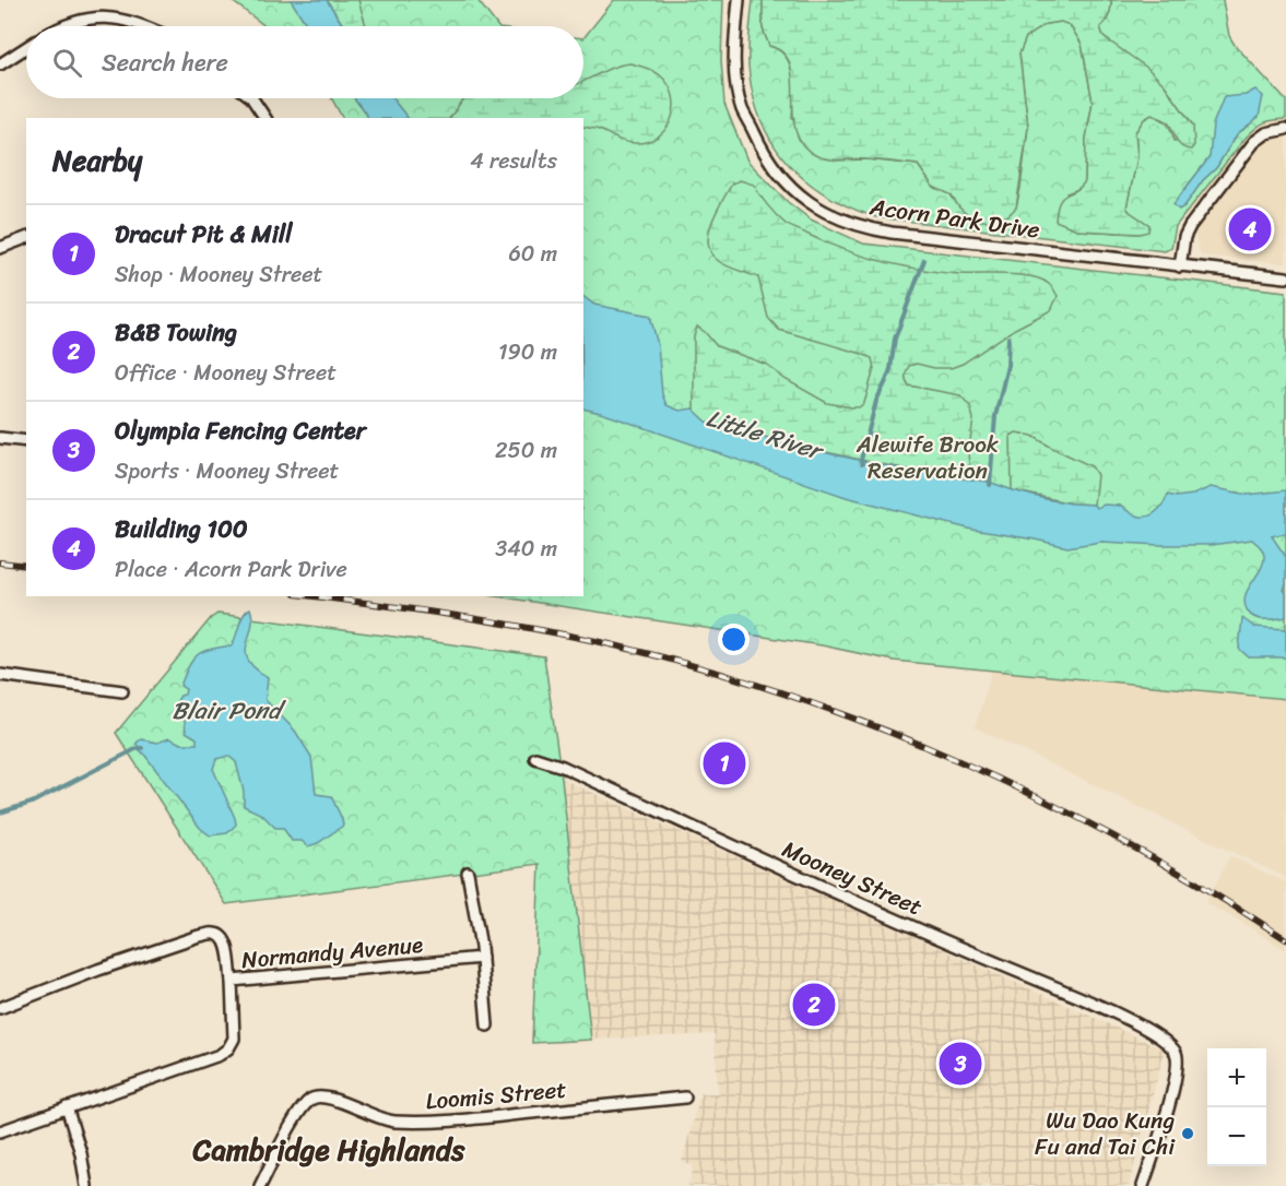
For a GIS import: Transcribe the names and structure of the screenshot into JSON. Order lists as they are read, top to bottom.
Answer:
{
  "streets": {
    "street": [
      "Acorn Park Drive",
      "Mooney Street",
      "Normandy Avenue",
      "Loomis Street"
    ]
  },
  "districts": ["Cambridge Highlands"],
  "water": ["Little River", "Blair Pond"],
  "parks": ["Alewife Brook Reservation"],
  "places": ["Wu Dao Kung Fu and Tai Chi"],
  "page": {
    "search": "Search here",
    "heading": ["Nearby", "4 results"],
    "list": [
      {
        "mark": "1",
        "name": "Dracut Pit & Mill",
        "note": "Shop · Mooney Street",
        "value": "60 m"
      },
      {
        "mark": "2",
        "name": "B&B Towing",
        "note": "Office · Mooney Street",
        "value": "190 m"
      },
      {
        "mark": "3",
        "name": "Olympia Fencing Center",
        "note": "Sports · Mooney Street",
        "value": "250 m"
      },
      {
        "mark": "4",
        "name": "Building 100",
        "note": "Place · Acorn Park Drive",
        "value": "340 m"
      }
    ],
    "pins": [
      "4",
      "1",
      "2",
      "3"
    ],
    "map_buttons": ["+", "−"]
  }
}
